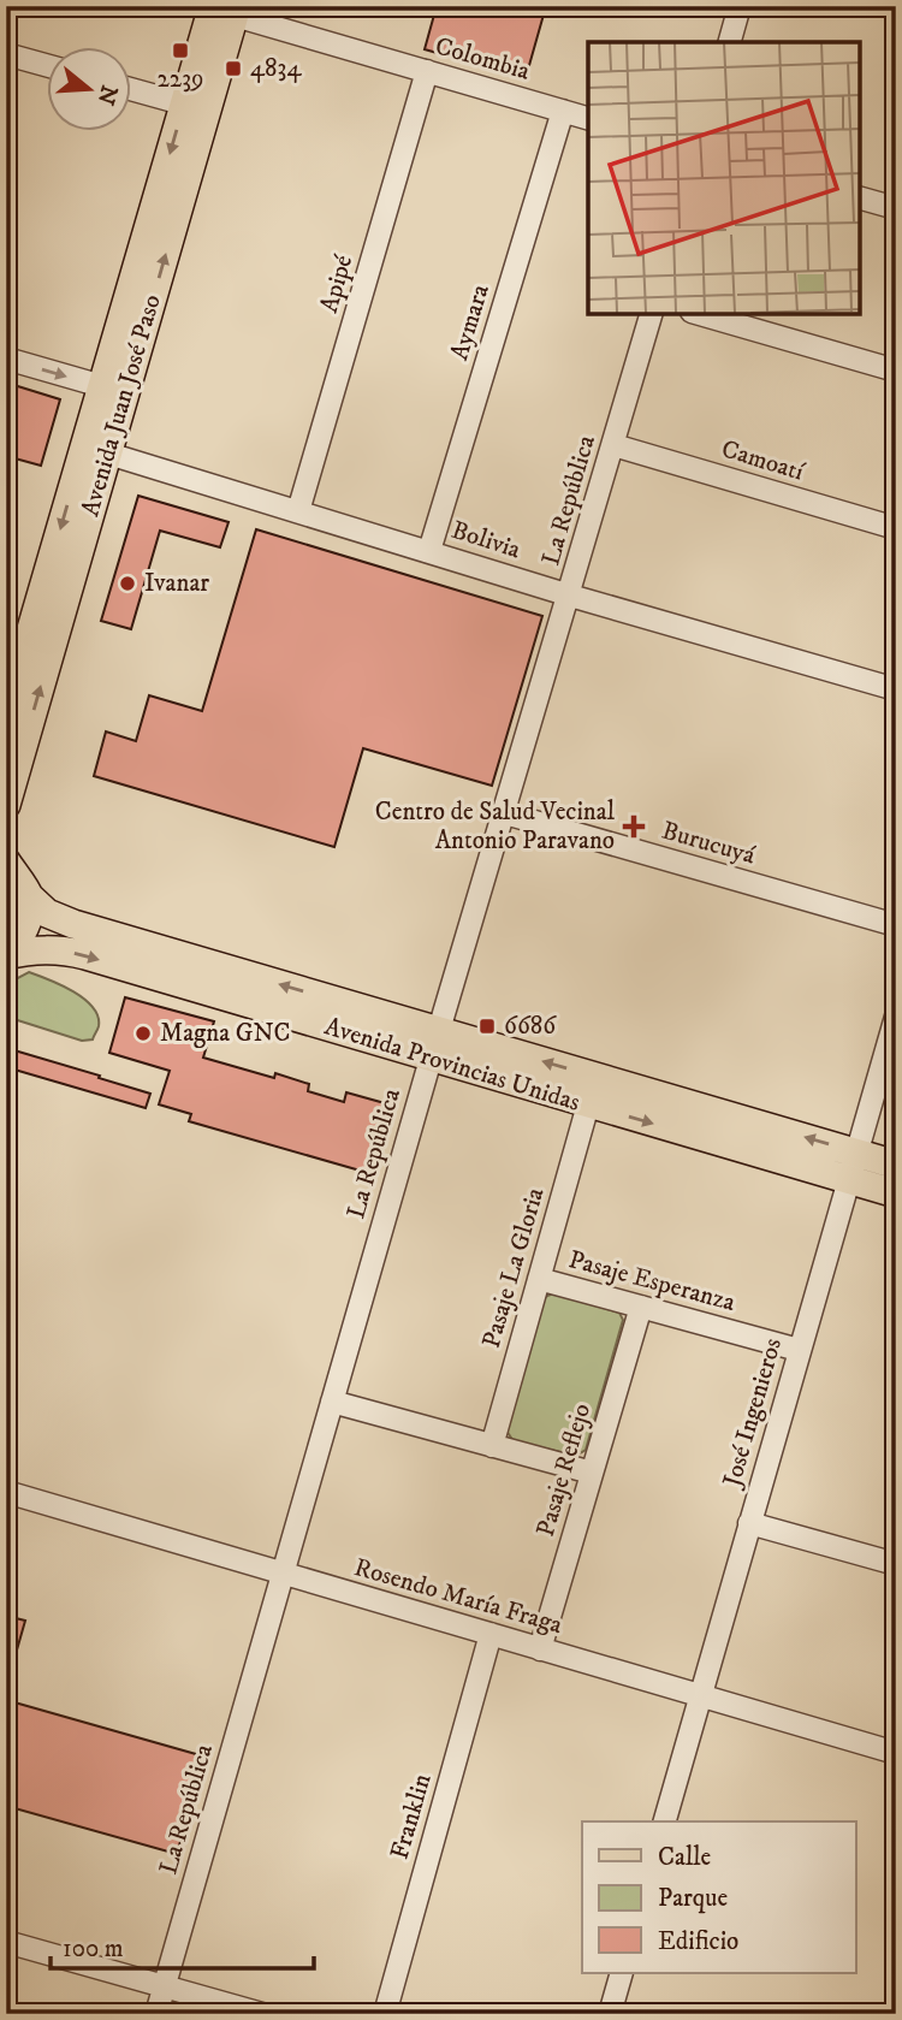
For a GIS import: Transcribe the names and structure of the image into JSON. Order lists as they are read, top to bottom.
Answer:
{
  "streets": {
    "main road": ["Avenida Juan José Paso", "Avenida Provincias Unidas"],
    "street": [
      "Colombia",
      "Apipé",
      "Aymara",
      "Camoatí",
      "La República",
      "Bolivia",
      "Burucuyá",
      "Pasaje La Gloria",
      "Pasaje Esperanza",
      "José Ingenieros",
      "Pasaje Reflejo",
      "Rosendo María Fraga",
      "Franklin"
    ]
  },
  "crossings": [
    ["Colombia", "Apipé"],
    ["Colombia", "Aymara"],
    ["Colombia", "Avenida Juan José Paso"],
    ["Apipé", "Bolivia"],
    ["Aymara", "Bolivia"],
    ["Avenida Juan José Paso", "Bolivia"],
    ["Camoatí", "La República"],
    ["La República", "Bolivia"],
    ["La República", "Burucuyá"],
    ["La República", "Avenida Provincias Unidas"],
    ["La República", "Rosendo María Fraga"],
    ["Avenida Provincias Unidas", "Pasaje La Gloria"],
    ["Avenida Provincias Unidas", "José Ingenieros"],
    ["Pasaje La Gloria", "Pasaje Esperanza"],
    ["Pasaje Esperanza", "José Ingenieros"],
    ["Pasaje Esperanza", "Pasaje Reflejo"],
    ["José Ingenieros", "Rosendo María Fraga"],
    ["Pasaje Reflejo", "Rosendo María Fraga"],
    ["Rosendo María Fraga", "Franklin"]
  ],
  "places": {
    "transit": ["2239", "4834", "6686"],
    "other": ["Ivanar", "Magna GNC"],
    "health": ["Centro de Salud Vecinal Antonio Paravano"]
  },
  "legend": ["Calle", "Parque", "Edificio"],
  "scale_bar": "100 m",
  "north": "right"
}
